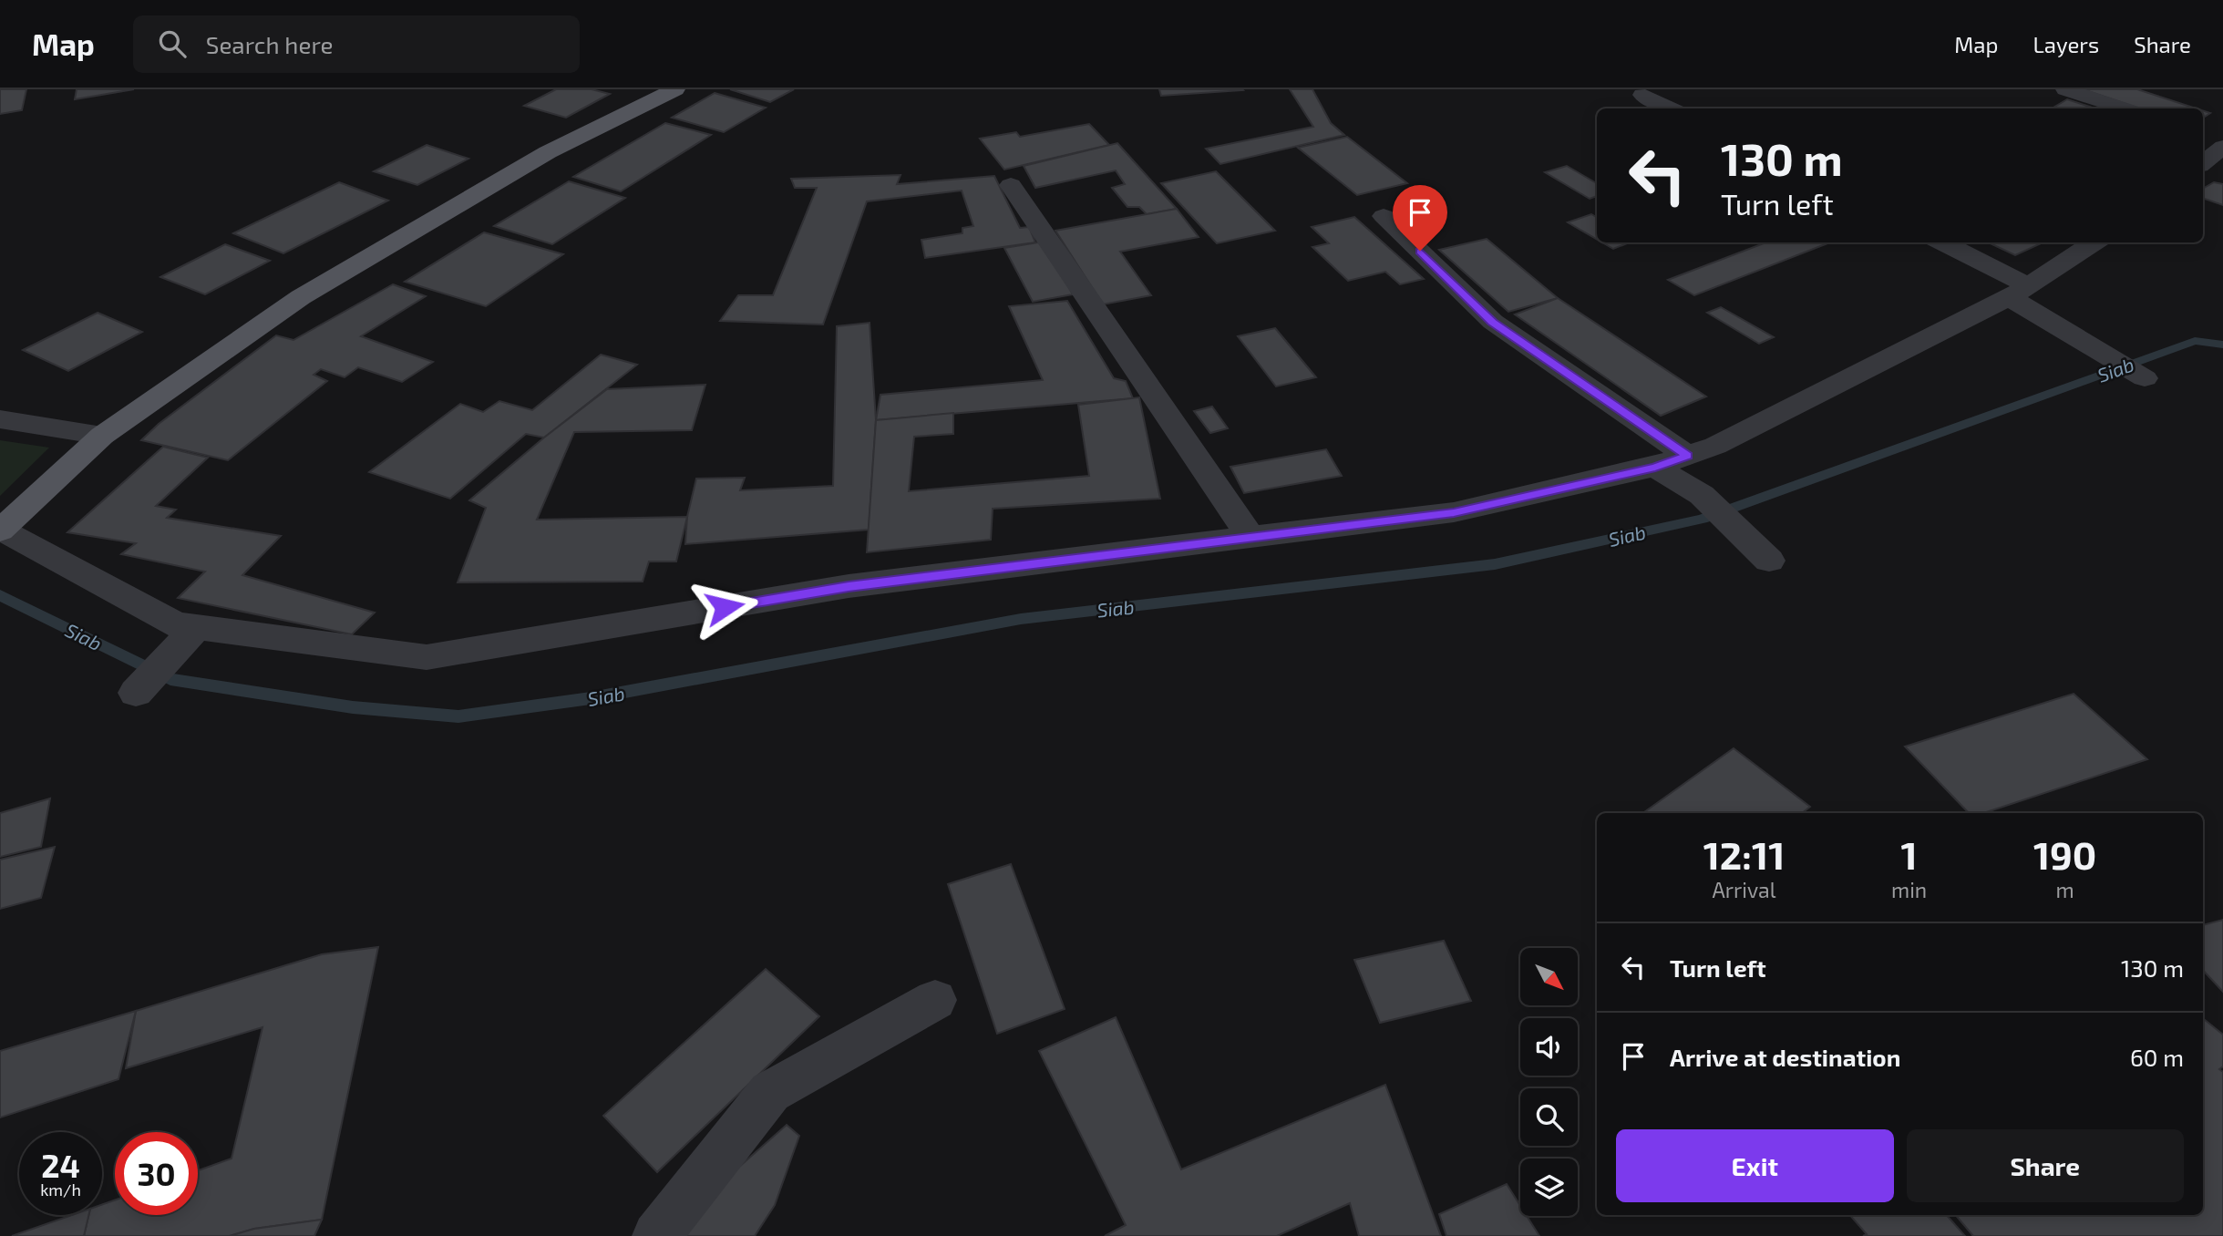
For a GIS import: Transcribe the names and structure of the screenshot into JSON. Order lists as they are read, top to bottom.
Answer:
{
  "water": ["Siab"],
  "north": "bottom right",
  "page": {
    "header": "Map",
    "search": "Search here",
    "nav": ["Map", "Layers", "Share"],
    "turn": ["130 m", "Turn left"],
    "eta": [
      "12:11",
      "Arrival",
      "1",
      "min",
      "190",
      "m"
    ],
    "list": [
      {
        "name": "Turn left",
        "value": "130 m"
      },
      {
        "name": "Arrive at destination",
        "value": "60 m"
      }
    ],
    "buttons": ["Exit", "Share"],
    "speed": "24 km/h",
    "limit": "30"
  }
}
